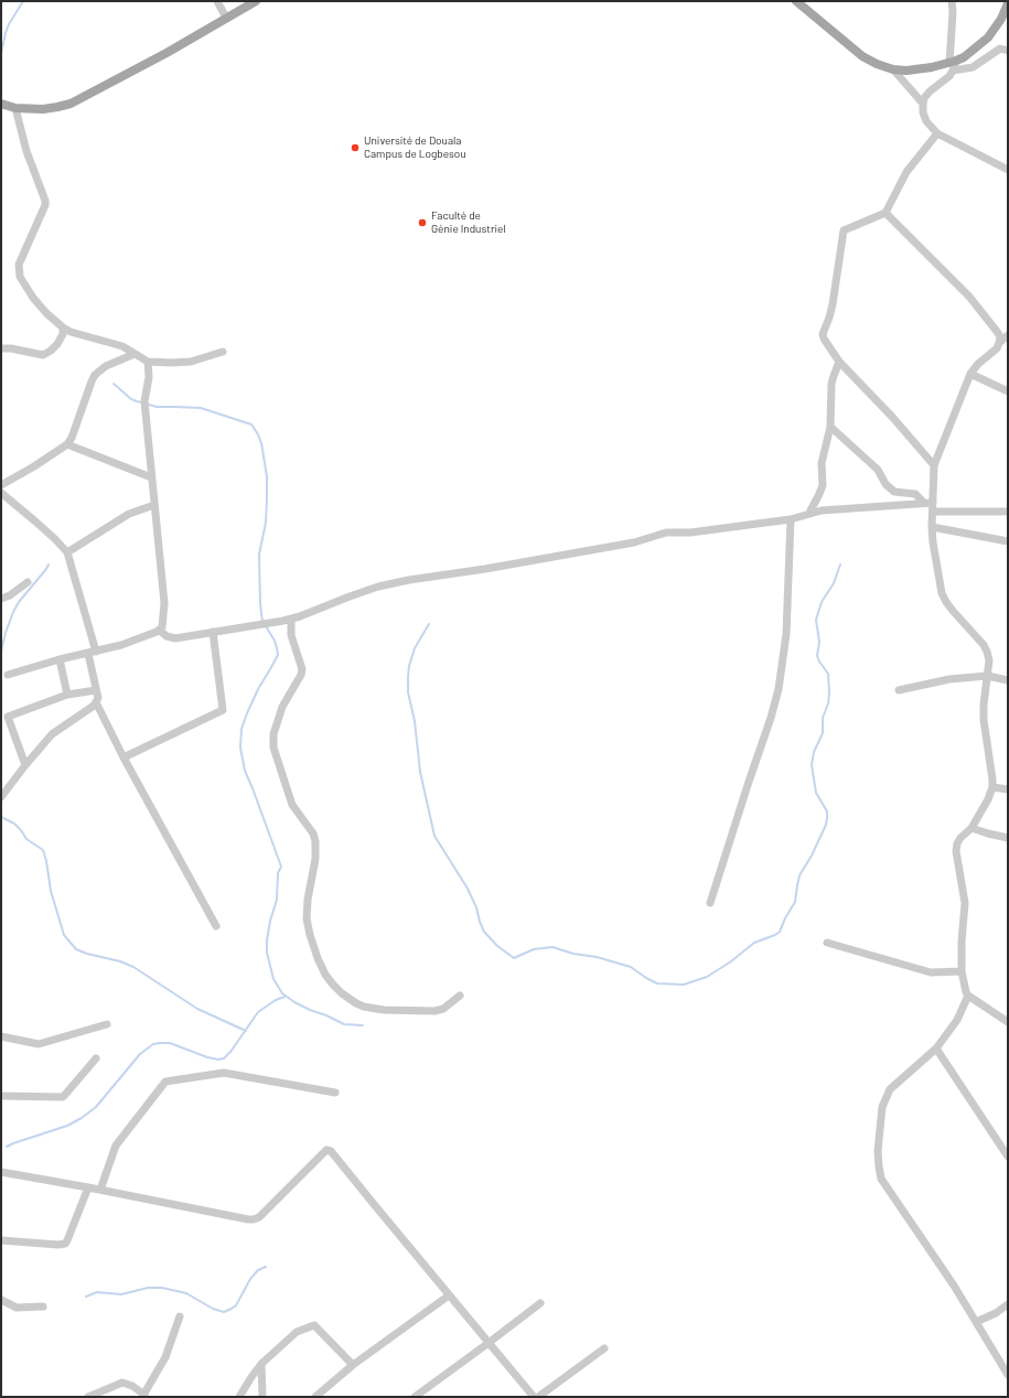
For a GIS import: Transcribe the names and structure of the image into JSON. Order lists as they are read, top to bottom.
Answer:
{
  "places": ["Université de Douala Campus de Logbesou", "Faculté de Génie Industriel"]
}
